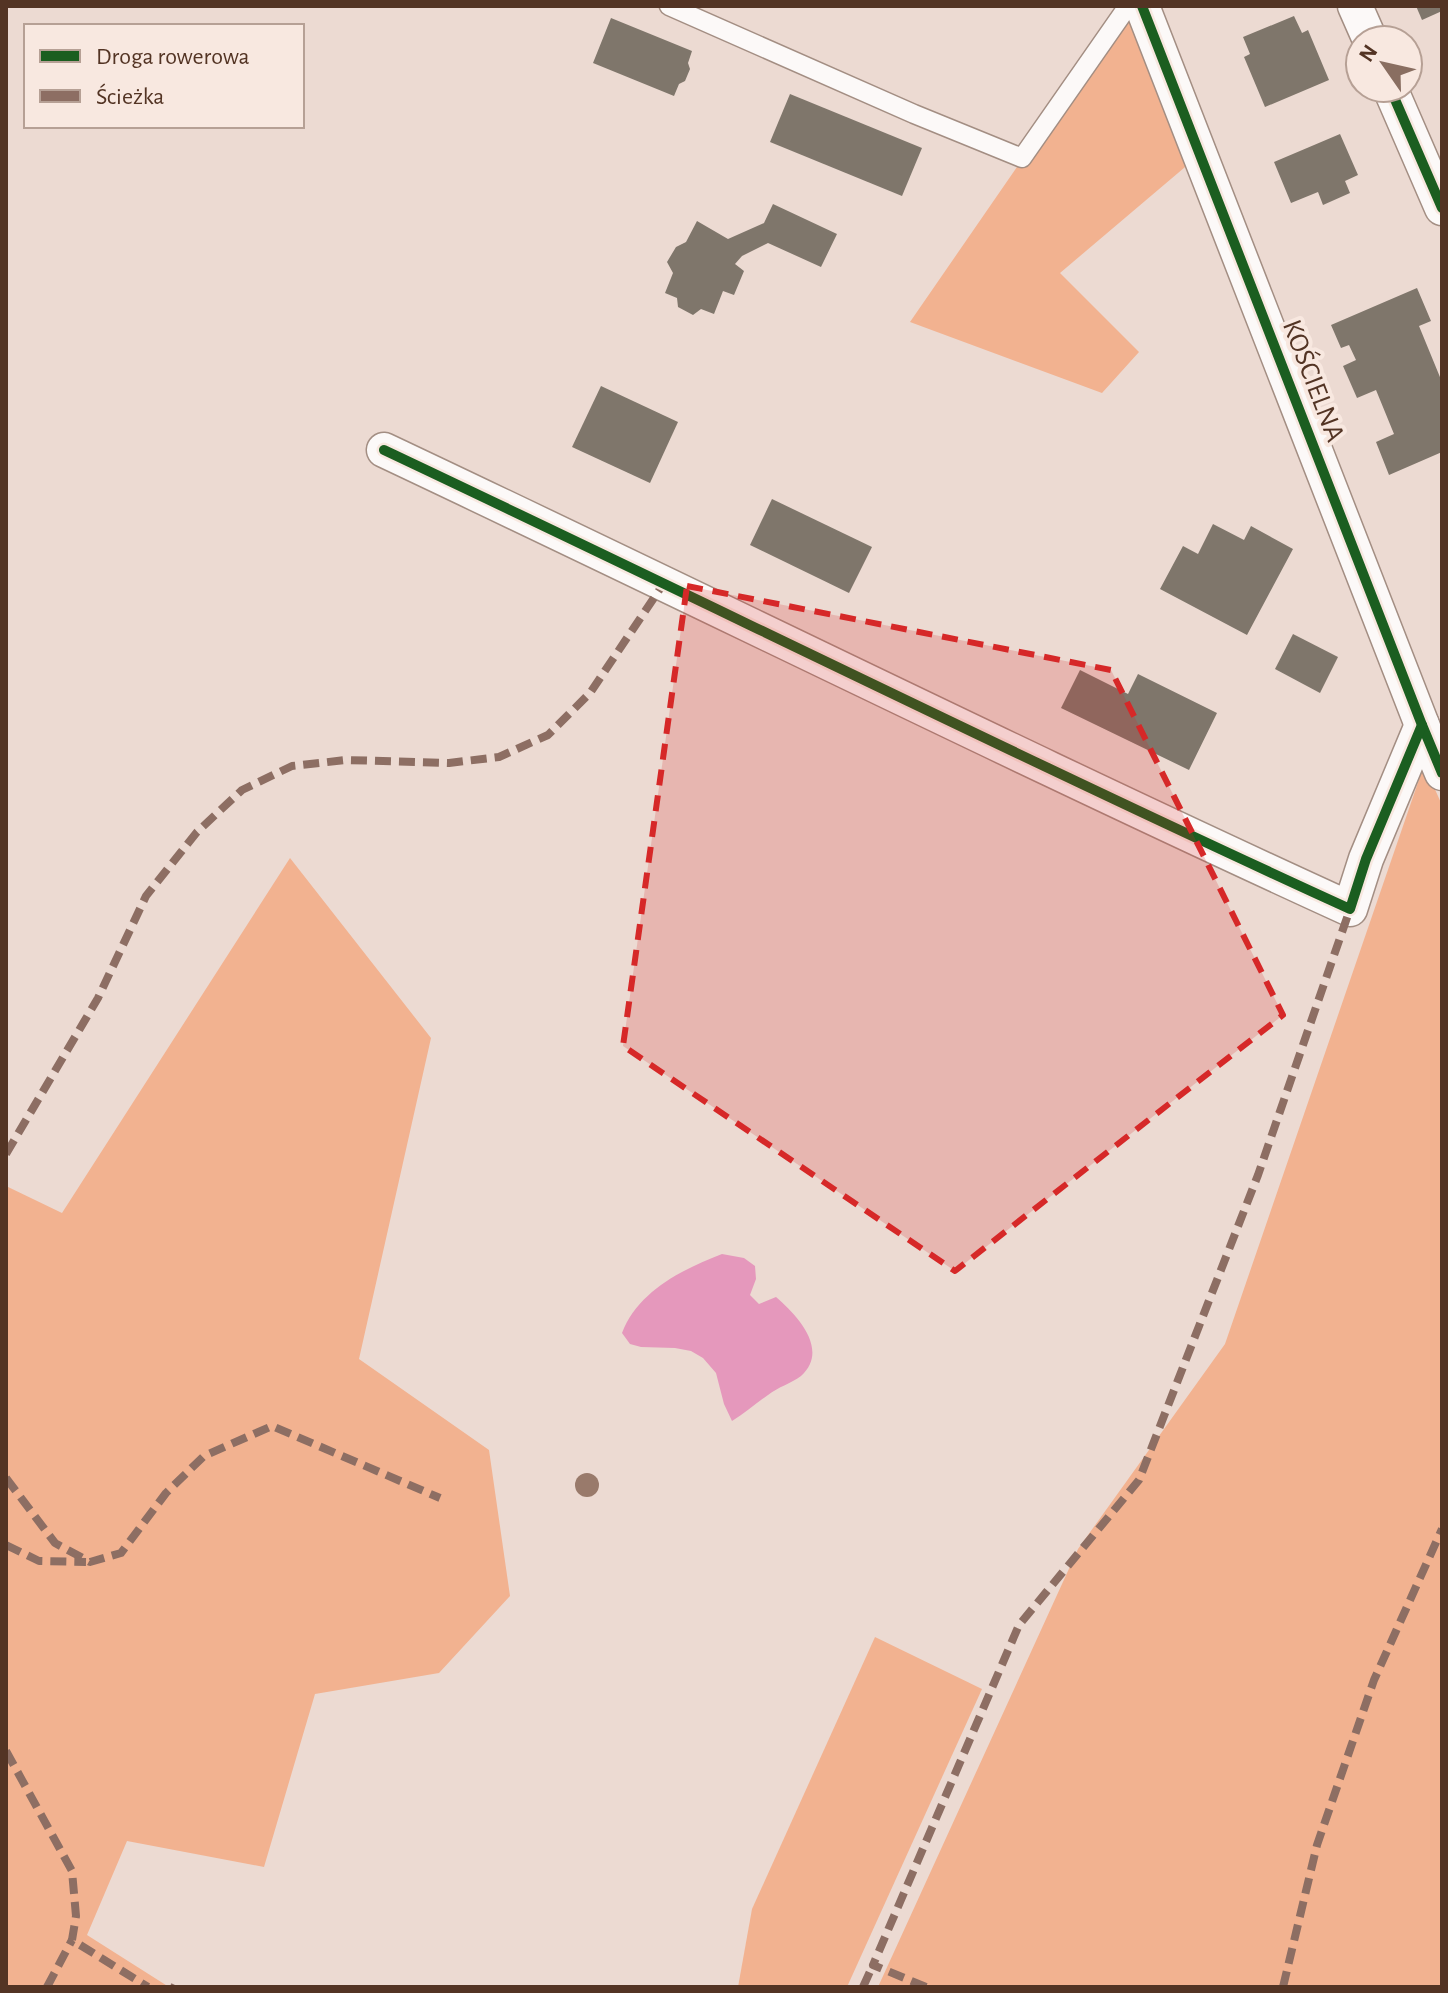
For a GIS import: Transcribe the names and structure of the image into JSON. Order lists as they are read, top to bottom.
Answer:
{
  "streets": {
    "street": ["KOŚCIELNA"]
  },
  "legend": ["Droga rowerowa", "Ścieżka"],
  "north": "top left"
}
